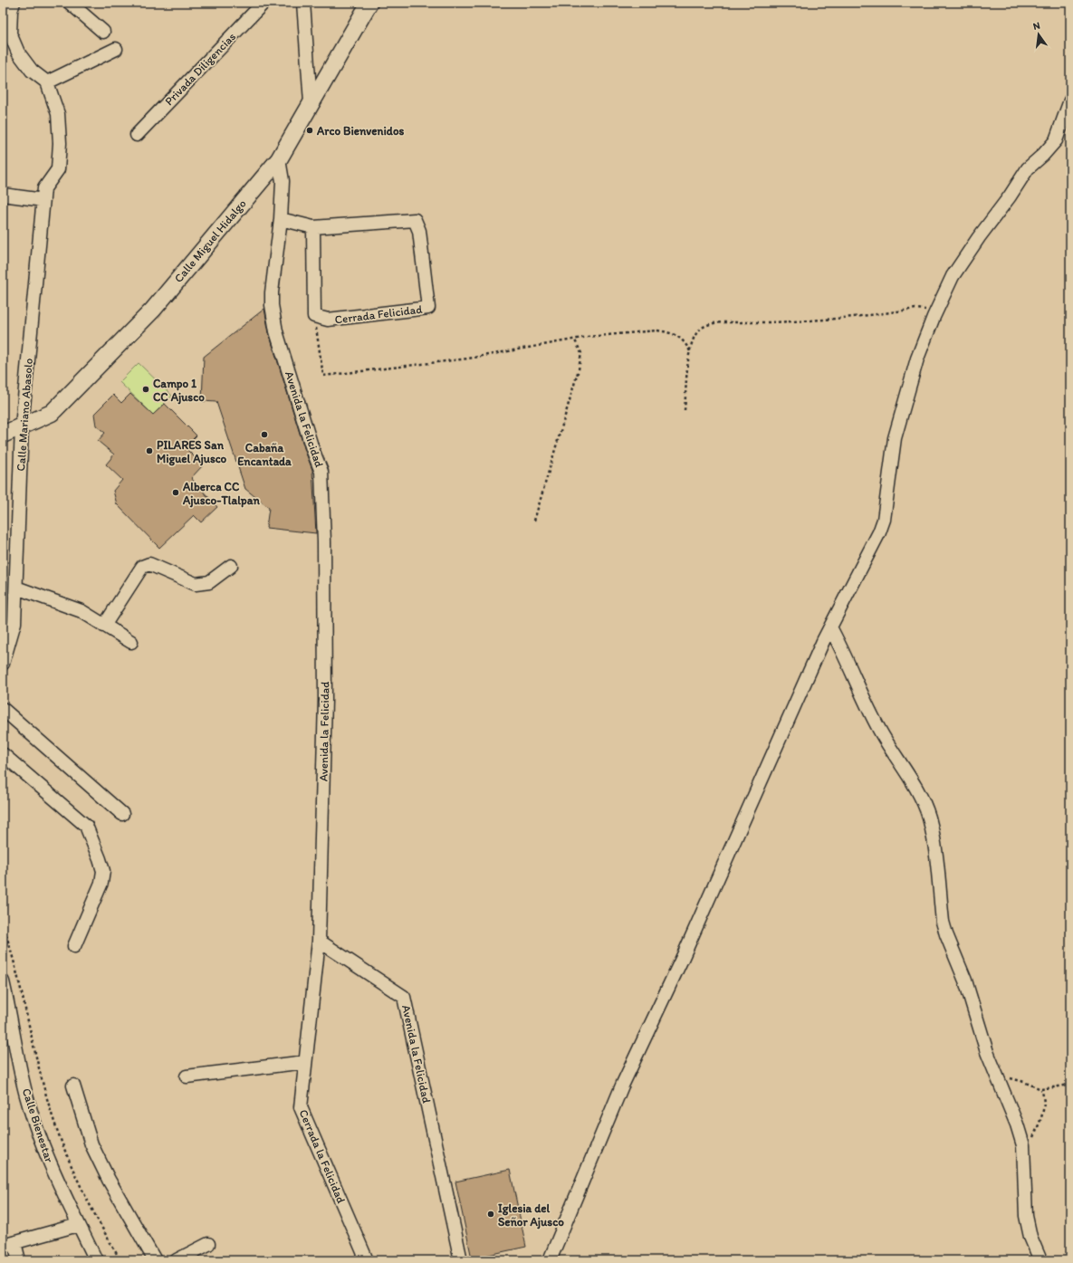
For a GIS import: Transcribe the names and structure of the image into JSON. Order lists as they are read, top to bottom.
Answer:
{
  "streets": {
    "main road": ["Calle Miguel Hidalgo"],
    "street": [
      "Privada Diligencias",
      "Cerrada Felicidad",
      "Calle Mariano Abasolo",
      "Avenida la Felicidad",
      "Calle Bienestar",
      "Cerrada la Felicidad"
    ]
  },
  "crossings": [
    ["Calle Miguel Hidalgo", "Calle Mariano Abasolo"],
    ["Calle Miguel Hidalgo", "Avenida la Felicidad"],
    ["Cerrada Felicidad", "Avenida la Felicidad"],
    ["Avenida la Felicidad", "Cerrada la Felicidad"]
  ],
  "places": [
    "Arco Bienvenidos",
    "Campo 1 CC Ajusco",
    "Cabaña Encantada",
    "PILARES San Miguel Ajusco",
    "Alberca CC Ajusco-Tlalpan",
    "Iglesia del Señor Ajusco"
  ],
  "north": "top"
}
